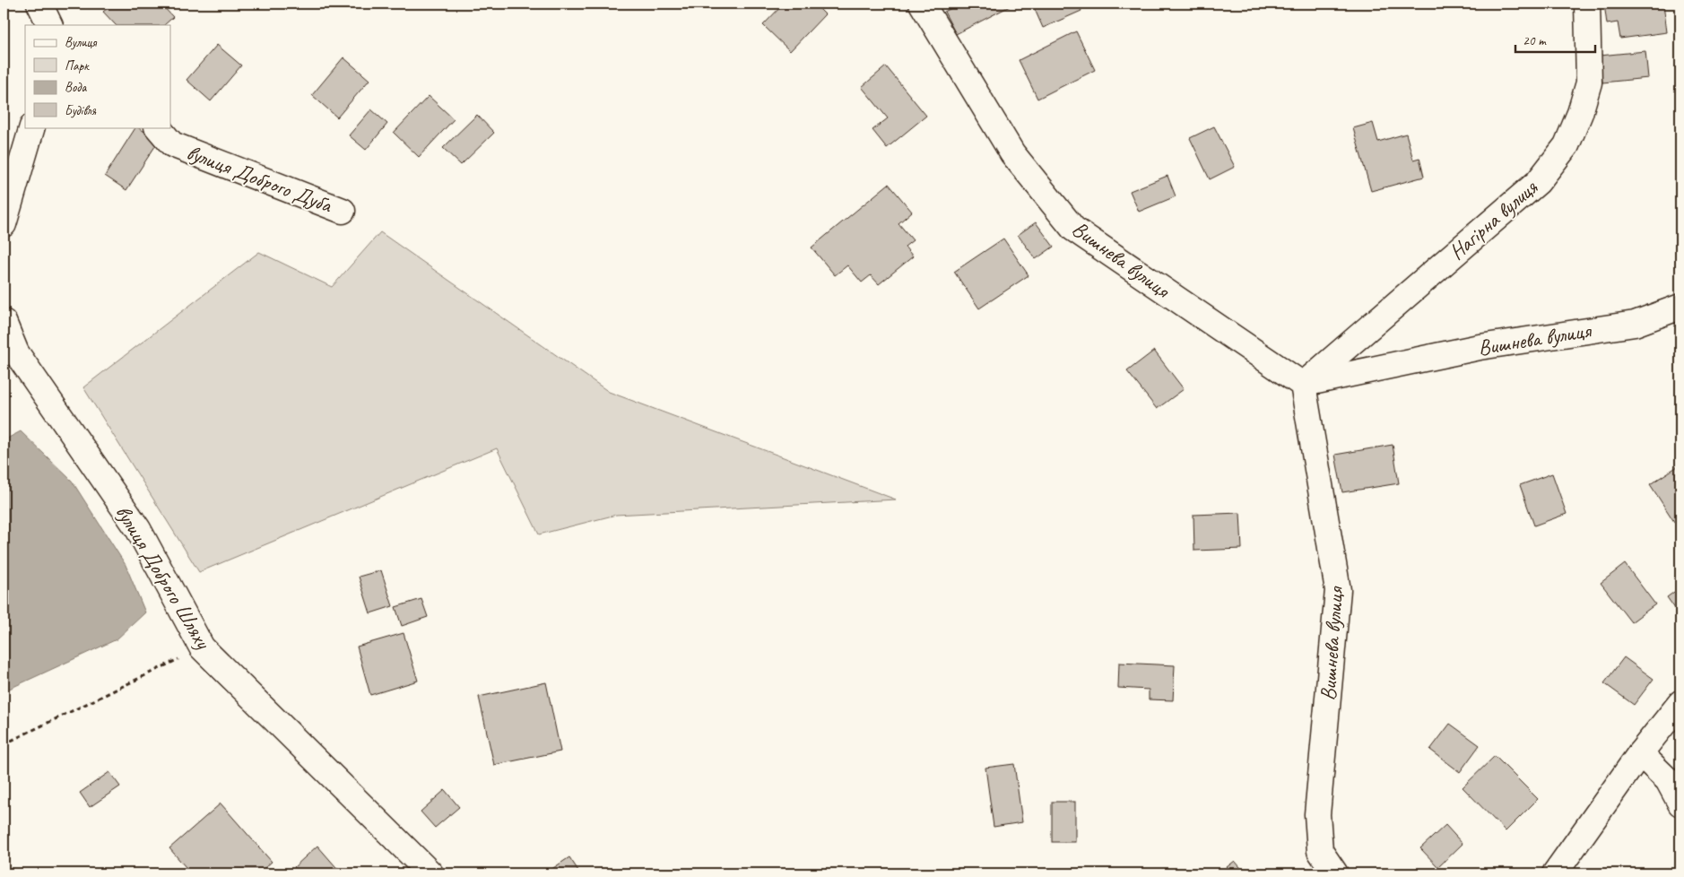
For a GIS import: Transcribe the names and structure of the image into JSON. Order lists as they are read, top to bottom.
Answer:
{
  "streets": {
    "street": [
      "вулиця Доброго Дуба",
      "Нагірна вулиця",
      "Вишнева вулиця",
      "вулиця Доброго Шляху"
    ]
  },
  "crossings": [
    ["Нагірна вулиця", "Вишнева вулиця"]
  ],
  "legend": [
    "Вулиця",
    "Парк",
    "Вода",
    "Будівля"
  ],
  "scale_bar": "20 m"
}
